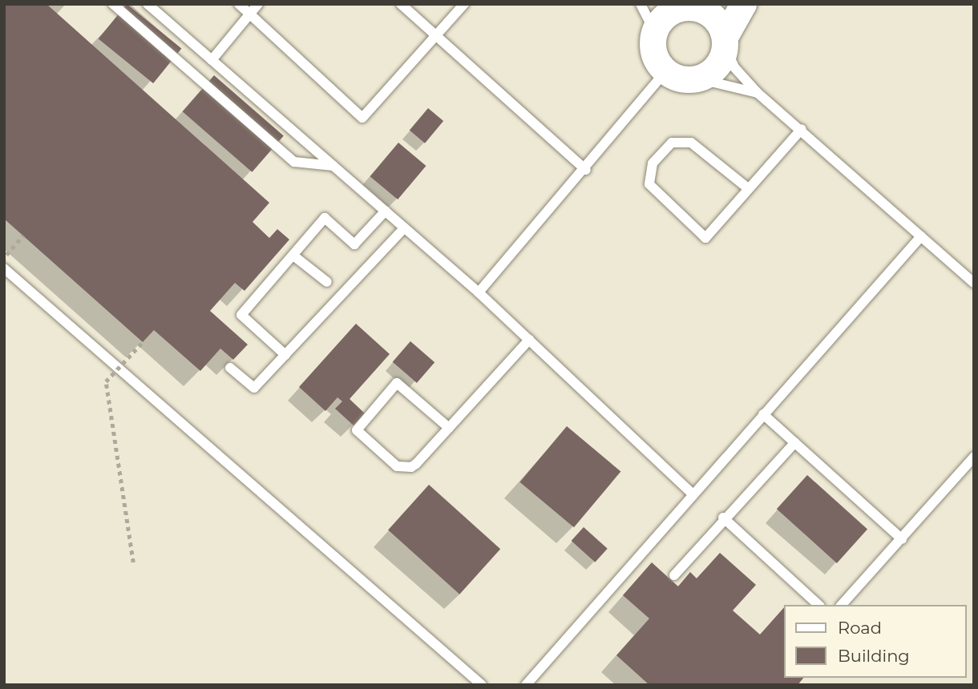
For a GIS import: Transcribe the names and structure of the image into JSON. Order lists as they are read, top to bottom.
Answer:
{
  "legend": ["Road", "Building"]
}
